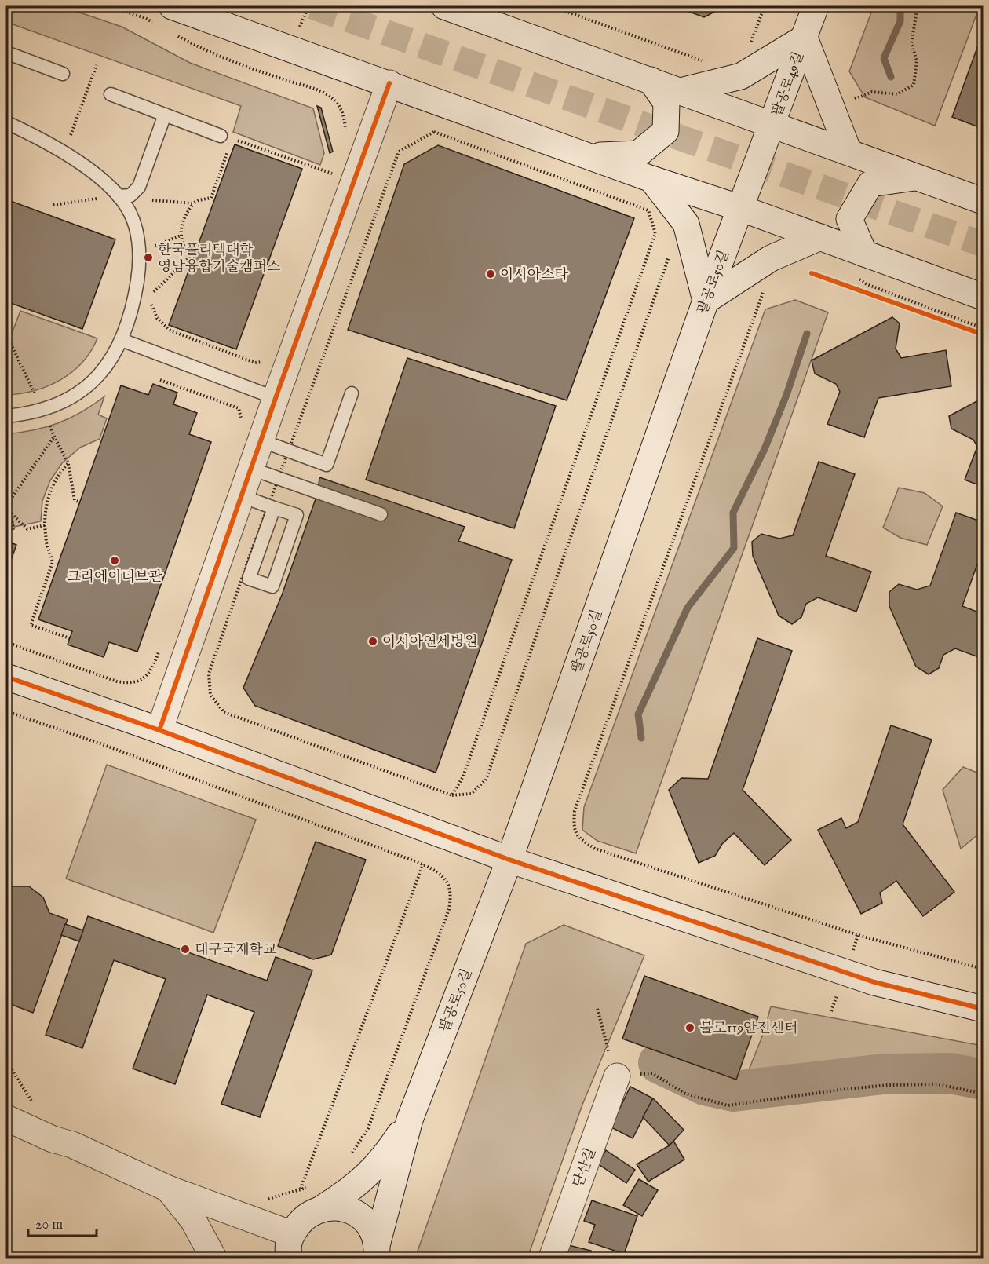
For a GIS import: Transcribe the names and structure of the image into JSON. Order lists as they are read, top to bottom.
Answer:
{
  "streets": {
    "main road": ["팔공로49길", "팔공로50길", "단산길"]
  },
  "crossings": [
    ["팔공로49길", "팔공로50길"]
  ],
  "places": [
    "한국폴리텍대학 영남융합기술캠퍼스",
    "이시아스타",
    "크리에이티브관",
    "이시아연세병원",
    "대구국제학교",
    "불로119안전센터"
  ],
  "scale_bar": "20 m"
}
